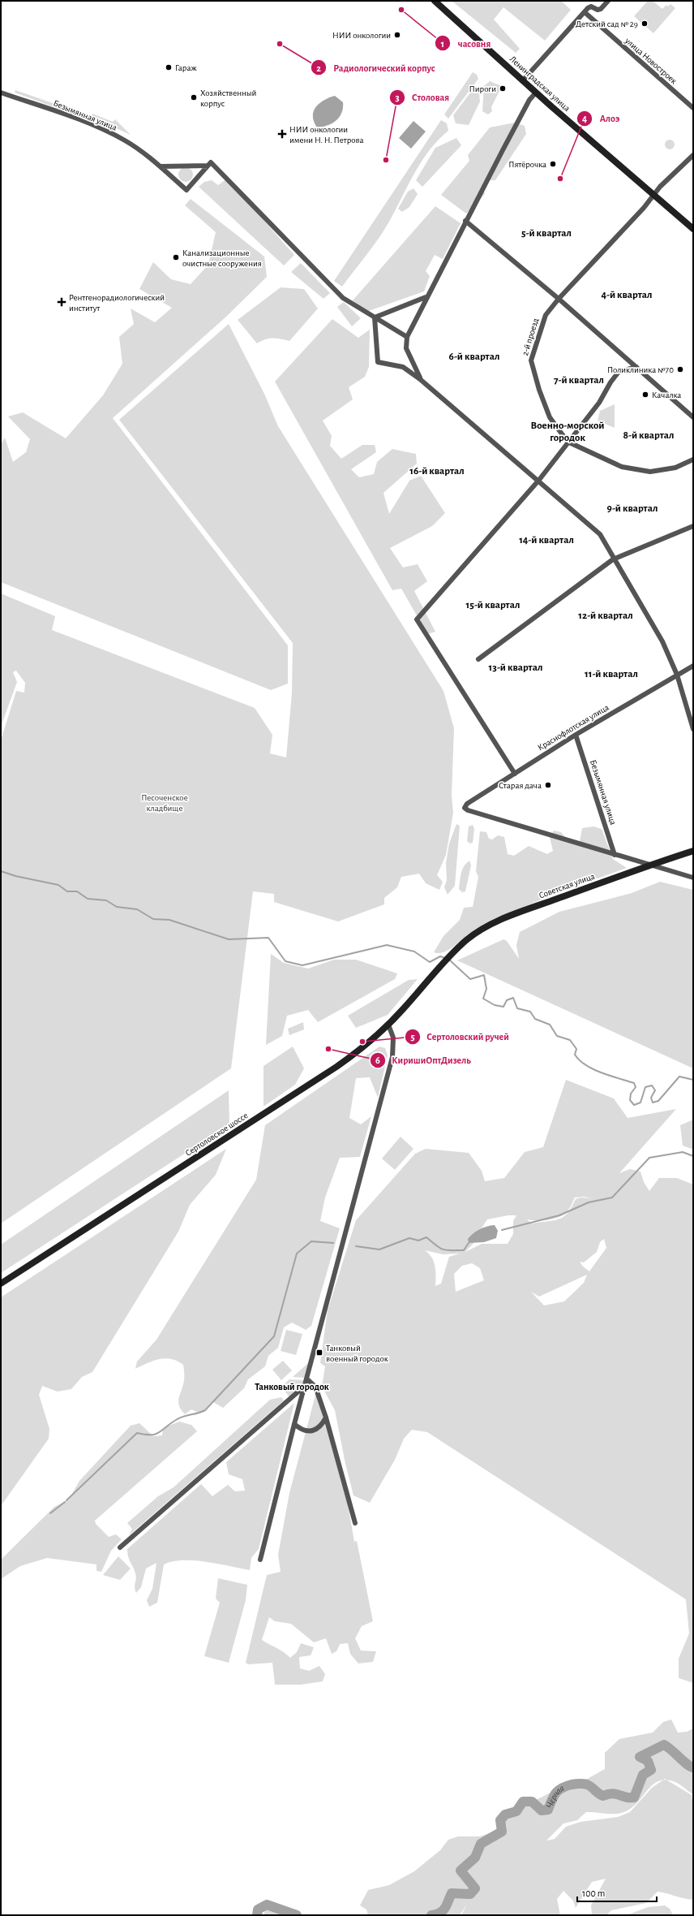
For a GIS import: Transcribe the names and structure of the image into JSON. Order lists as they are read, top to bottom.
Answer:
{
  "streets": {
    "main road": ["Ленинградская улица", "Советская улица", "Сертоловское шоссе"],
    "street": [
      "улица Новостроек",
      "Безымянная улица",
      "2-й проезд",
      "Краснофлотская улица"
    ]
  },
  "crossings": [
    ["Ленинградская улица", "2-й проезд"],
    ["Безымянная улица", "Краснофлотская улица"],
    ["Советская улица", "Сертоловское шоссе"]
  ],
  "districts": [
    "5-й квартал",
    "4-й квартал",
    "6-й квартал",
    "7-й квартал",
    "Военно-морской городок",
    "8-й квартал",
    "16-й квартал",
    "9-й квартал",
    "14-й квартал",
    "15-й квартал",
    "12-й квартал",
    "13-й квартал",
    "11-й квартал",
    "Танковый городок"
  ],
  "water": ["Чёрная"],
  "parks": ["Песоченское кладбище"],
  "places": {
    "other": [
      "часовня",
      "Детский сад № 29",
      "НИИ онкологии",
      "Радиологический корпус",
      "Гараж",
      "Пироги",
      "Хозяйственный корпус",
      "Столовая",
      "Пятёрочка",
      "Алоэ",
      "Канализационные очистные сооружения",
      "Поликлиника №70",
      "Качалка",
      "Старая дача",
      "Сертоловский ручей",
      "КиришиОптДизель"
    ],
    "health": ["НИИ онкологии имени Н. Н. Петрова", "Рентгенорадиологический институт"],
    "transit": ["Танковый военный городок"]
  },
  "scale_bar": "100 m"
}
